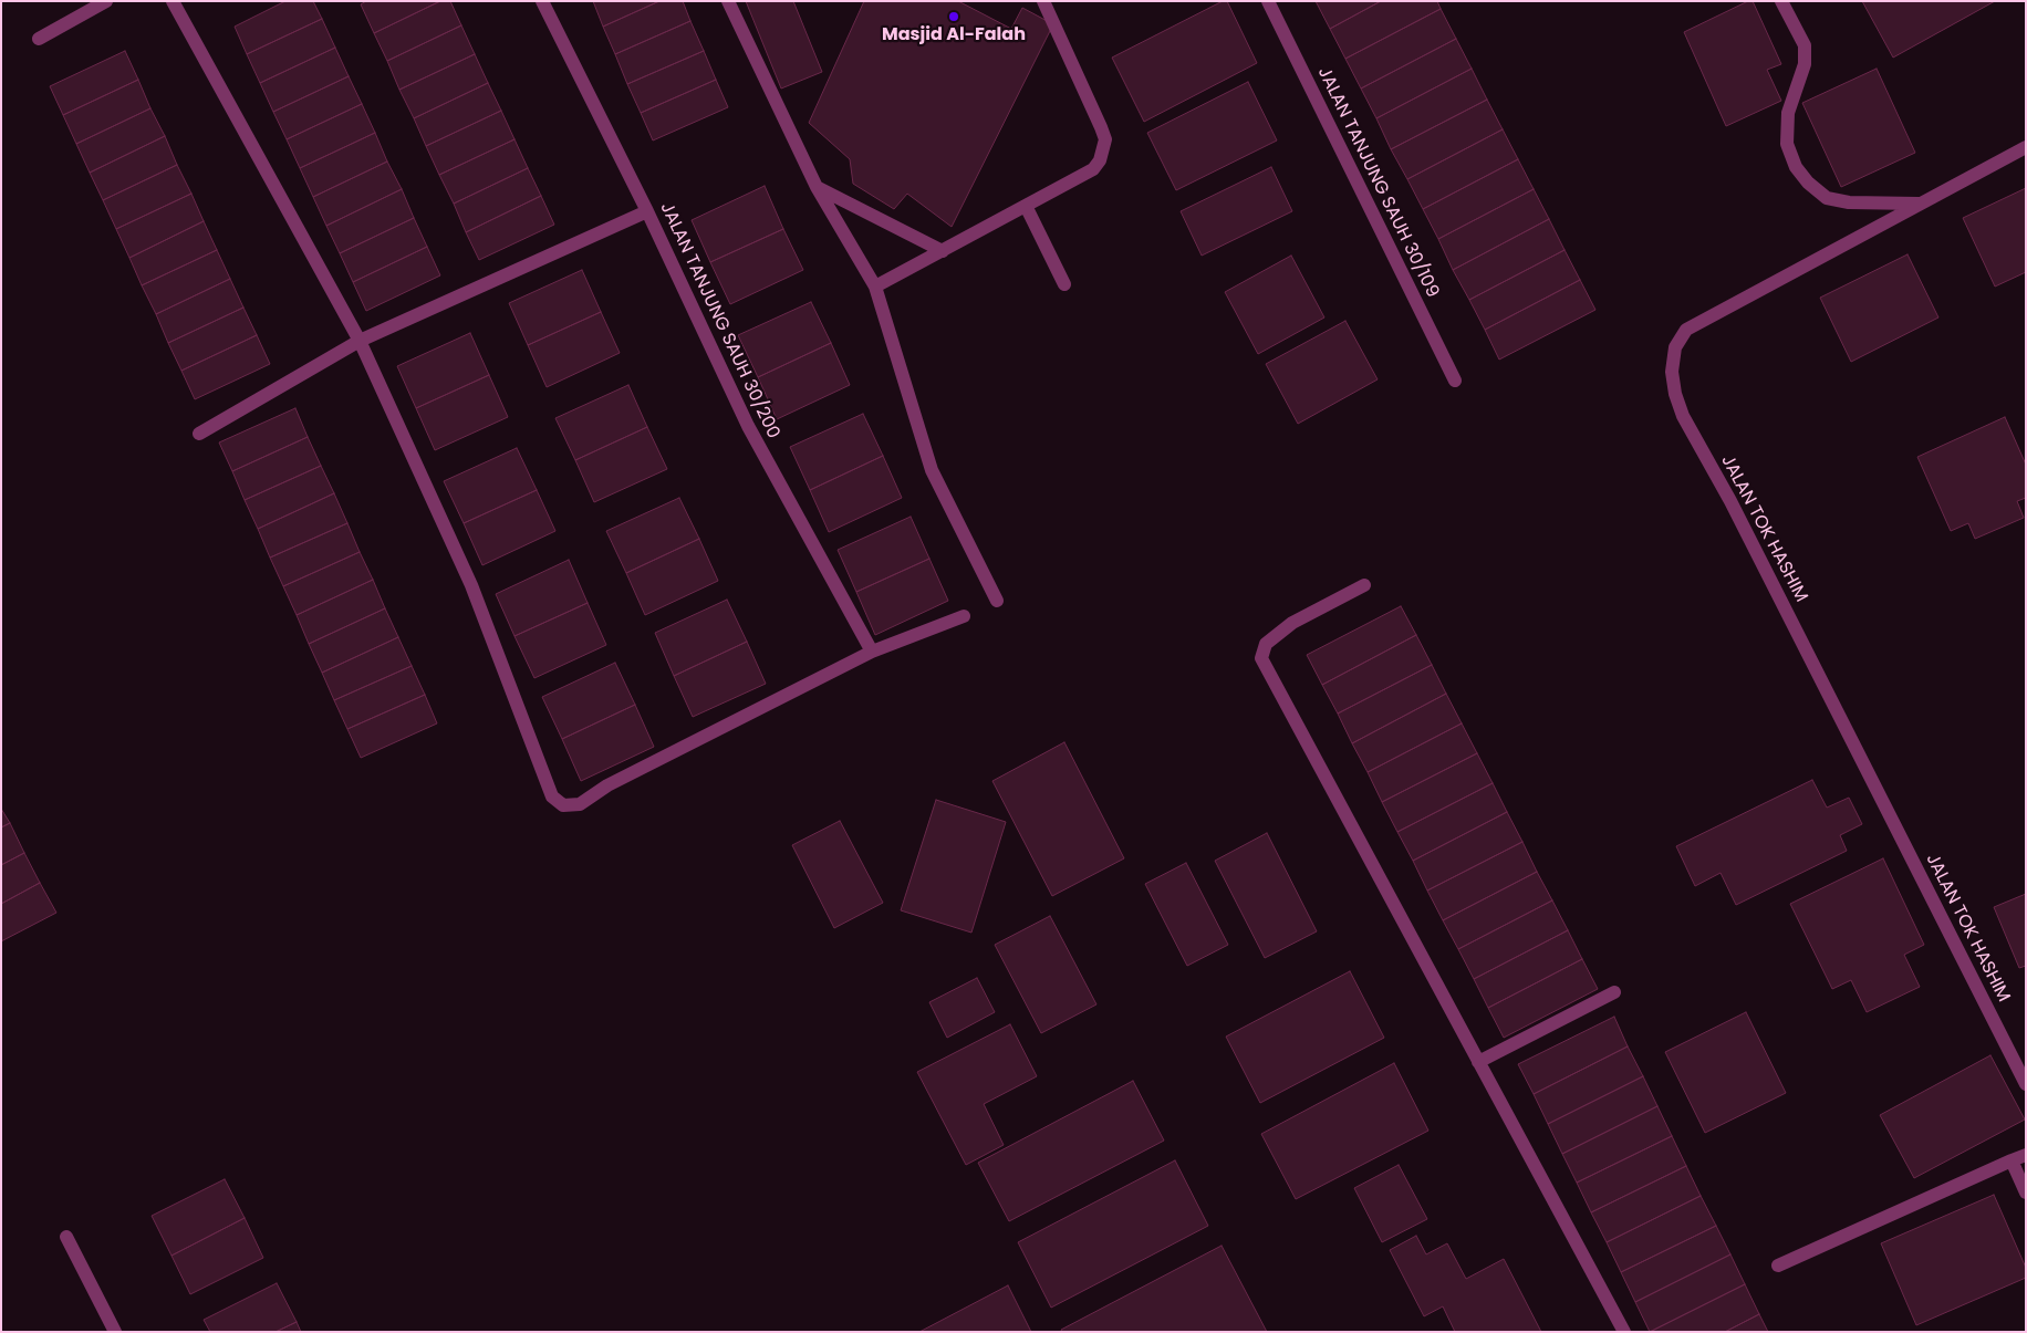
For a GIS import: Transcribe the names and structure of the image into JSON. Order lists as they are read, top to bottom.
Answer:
{
  "streets": {
    "street": ["JALAN TANJUNG SAUH 30/109", "JALAN TANJUNG SAUH 30/200", "JALAN TOK HASHIM"]
  },
  "places": ["Masjid Al-Falah"]
}
